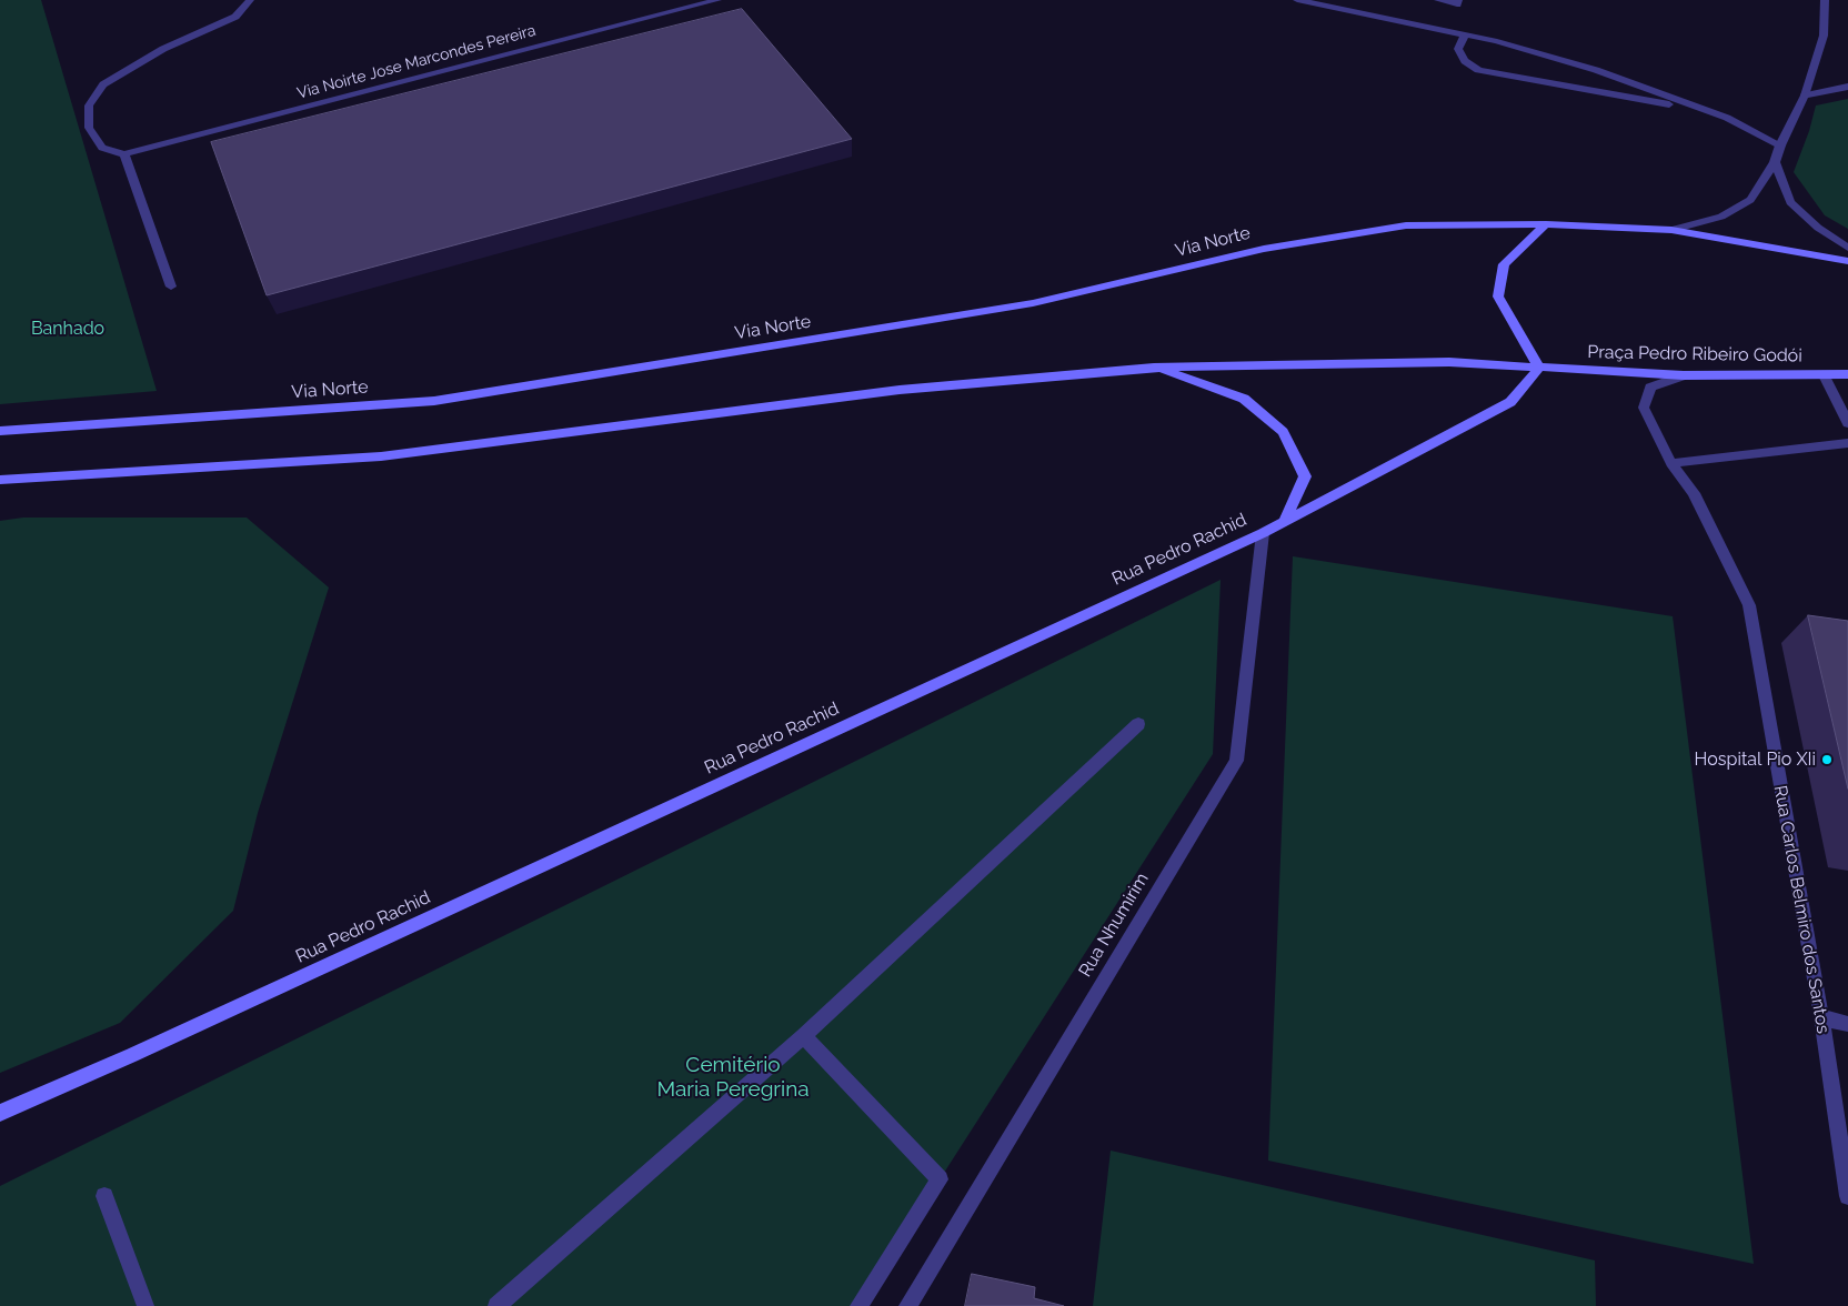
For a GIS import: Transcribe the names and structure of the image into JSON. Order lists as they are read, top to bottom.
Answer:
{
  "streets": {
    "main road": ["Via Norte", "Praça Pedro Ribeiro Godói", "Rua Pedro Rachid"],
    "street": ["Via Noirte Jose Marcondes Pereira", "Rua Carlos Belmiro dos Santos", "Rua Nhumirim"]
  },
  "crossings": [
    ["Praça Pedro Ribeiro Godói", "Rua Pedro Rachid"],
    ["Praça Pedro Ribeiro Godói", "Rua Carlos Belmiro dos Santos"],
    ["Rua Pedro Rachid", "Rua Nhumirim"]
  ],
  "parks": ["Banhado", "Cemitério Maria Peregrina"],
  "places": ["Hospital Pio XIi"]
}
